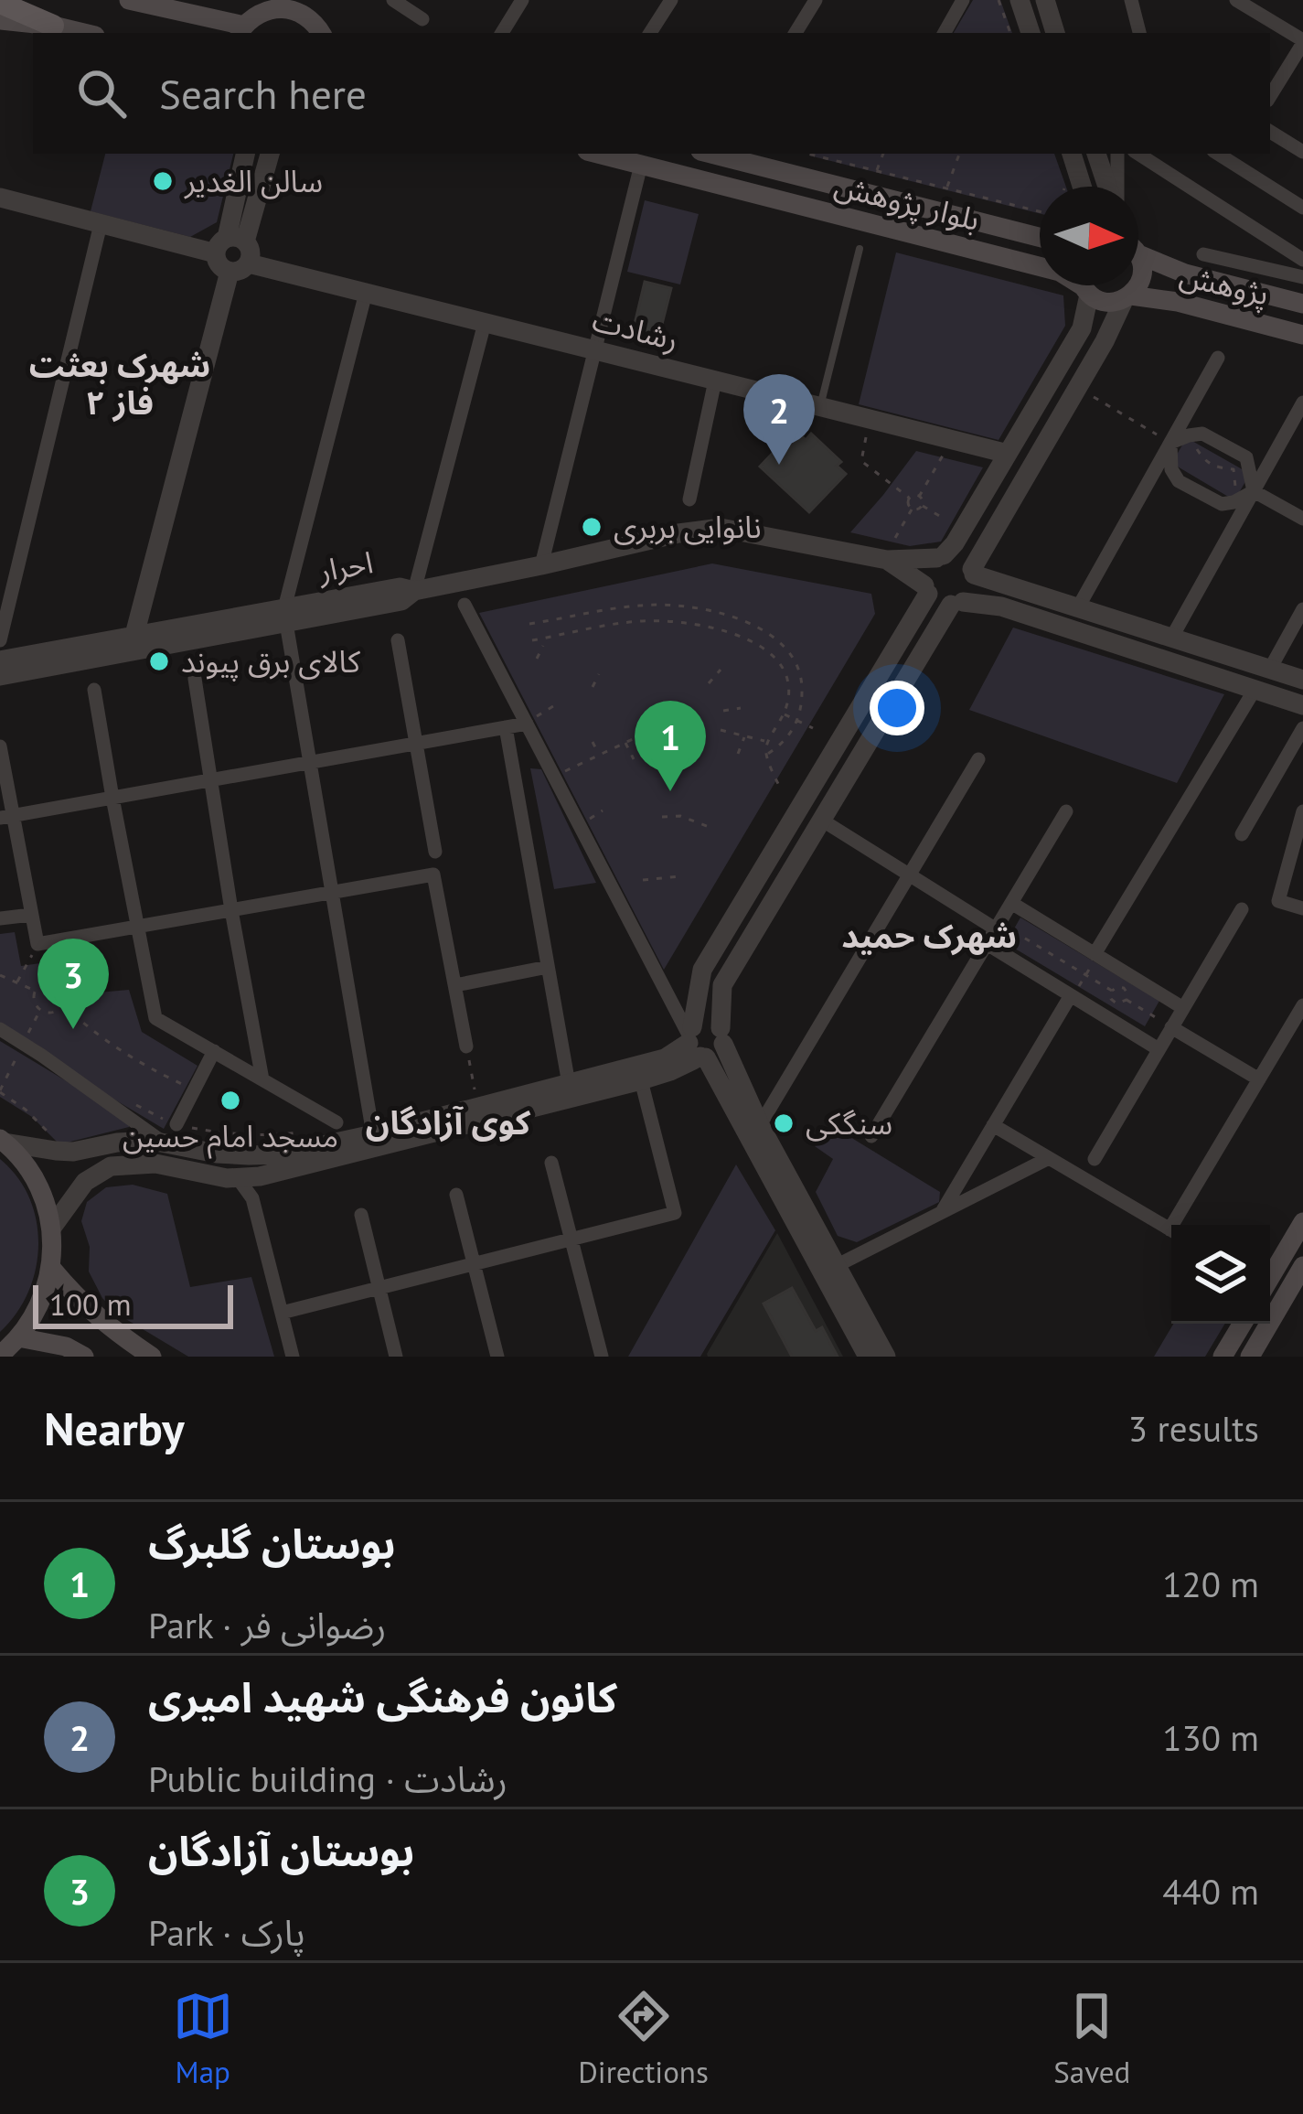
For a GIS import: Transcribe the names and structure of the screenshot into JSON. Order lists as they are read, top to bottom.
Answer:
{
  "streets": {
    "main road": ["بلوار پژوهش", "پژوهش"],
    "street": ["رشادت", "احرار"]
  },
  "crossings": [
    ["بلوار پژوهش", "پژوهش"]
  ],
  "districts": ["شهرک بعثت فاز ۲", "شهرک حمید", "کوی آزادگان"],
  "places": [
    "سالن الغدیر",
    "نانوایی بربری",
    "کالای برق پیوند",
    "مسجد امام حسین",
    "سنگکی"
  ],
  "scale_bar": "100 m",
  "north": "right",
  "page": {
    "search": "Search here",
    "pins": ["2", "1", "3"],
    "scale": "100 m",
    "heading": ["Nearby", "3 results"],
    "list": [
      {
        "mark": "1",
        "name": "بوستان گلبرگ",
        "note": "Park · رضوانی فر",
        "value": "120 m"
      },
      {
        "mark": "2",
        "name": "کانون فرهنگی شهید امیری",
        "note": "Public building · رشادت",
        "value": "130 m"
      },
      {
        "mark": "3",
        "name": "بوستان آزادگان",
        "note": "Park · پارک",
        "value": "440 m"
      }
    ],
    "nav": ["Map", "Directions", "Saved"]
  }
}
